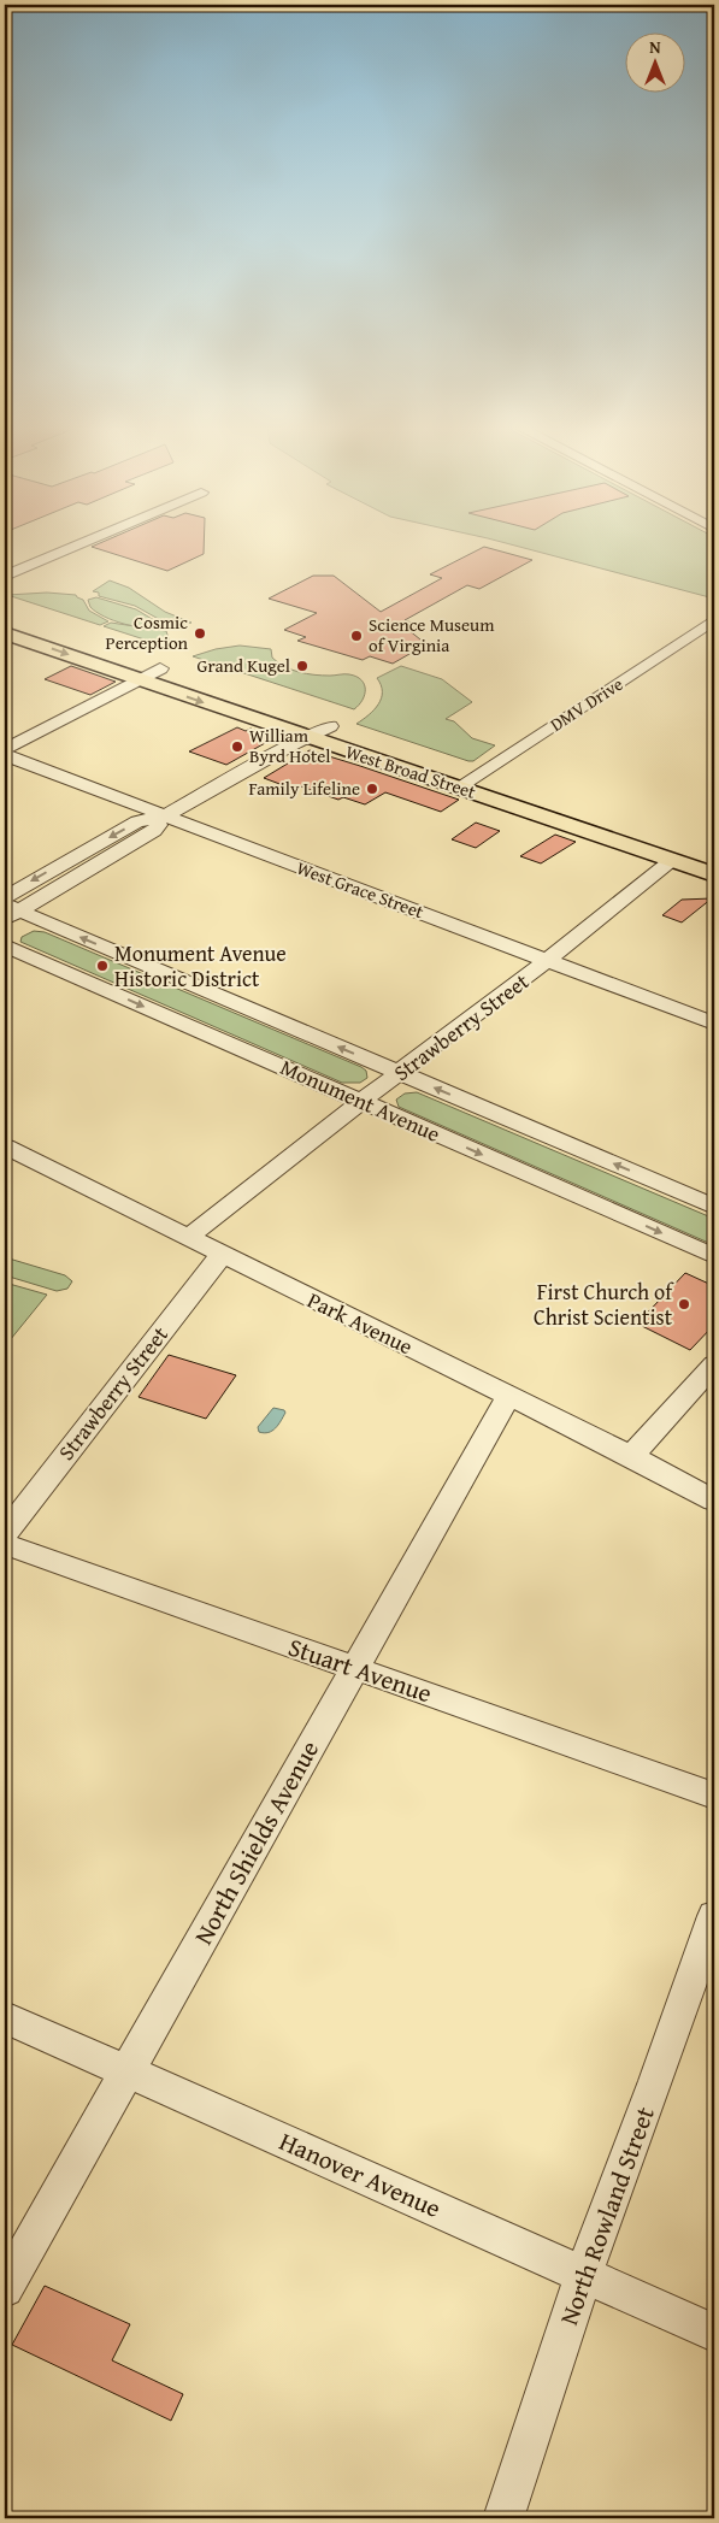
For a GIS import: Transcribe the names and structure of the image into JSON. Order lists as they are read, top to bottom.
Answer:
{
  "streets": {
    "main road": ["West Broad Street"],
    "street": [
      "DMV Drive",
      "West Grace Street",
      "Strawberry Street",
      "Monument Avenue",
      "Park Avenue",
      "Stuart Avenue",
      "North Shields Avenue",
      "Hanover Avenue",
      "North Rowland Street"
    ]
  },
  "crossings": [
    ["DMV Drive", "West Broad Street"],
    ["West Broad Street", "Strawberry Street"],
    ["West Grace Street", "Strawberry Street"],
    ["Strawberry Street", "Monument Avenue"],
    ["Strawberry Street", "Park Avenue"],
    ["Park Avenue", "North Shields Avenue"],
    ["Stuart Avenue", "North Shields Avenue"],
    ["North Shields Avenue", "Hanover Avenue"],
    ["Hanover Avenue", "North Rowland Street"]
  ],
  "places": [
    "Cosmic Perception",
    "Science Museum of Virginia",
    "Grand Kugel",
    "William Byrd Hotel",
    "Family Lifeline",
    "Monument Avenue Historic District",
    "First Church of Christ Scientist"
  ],
  "north": "top"
}
